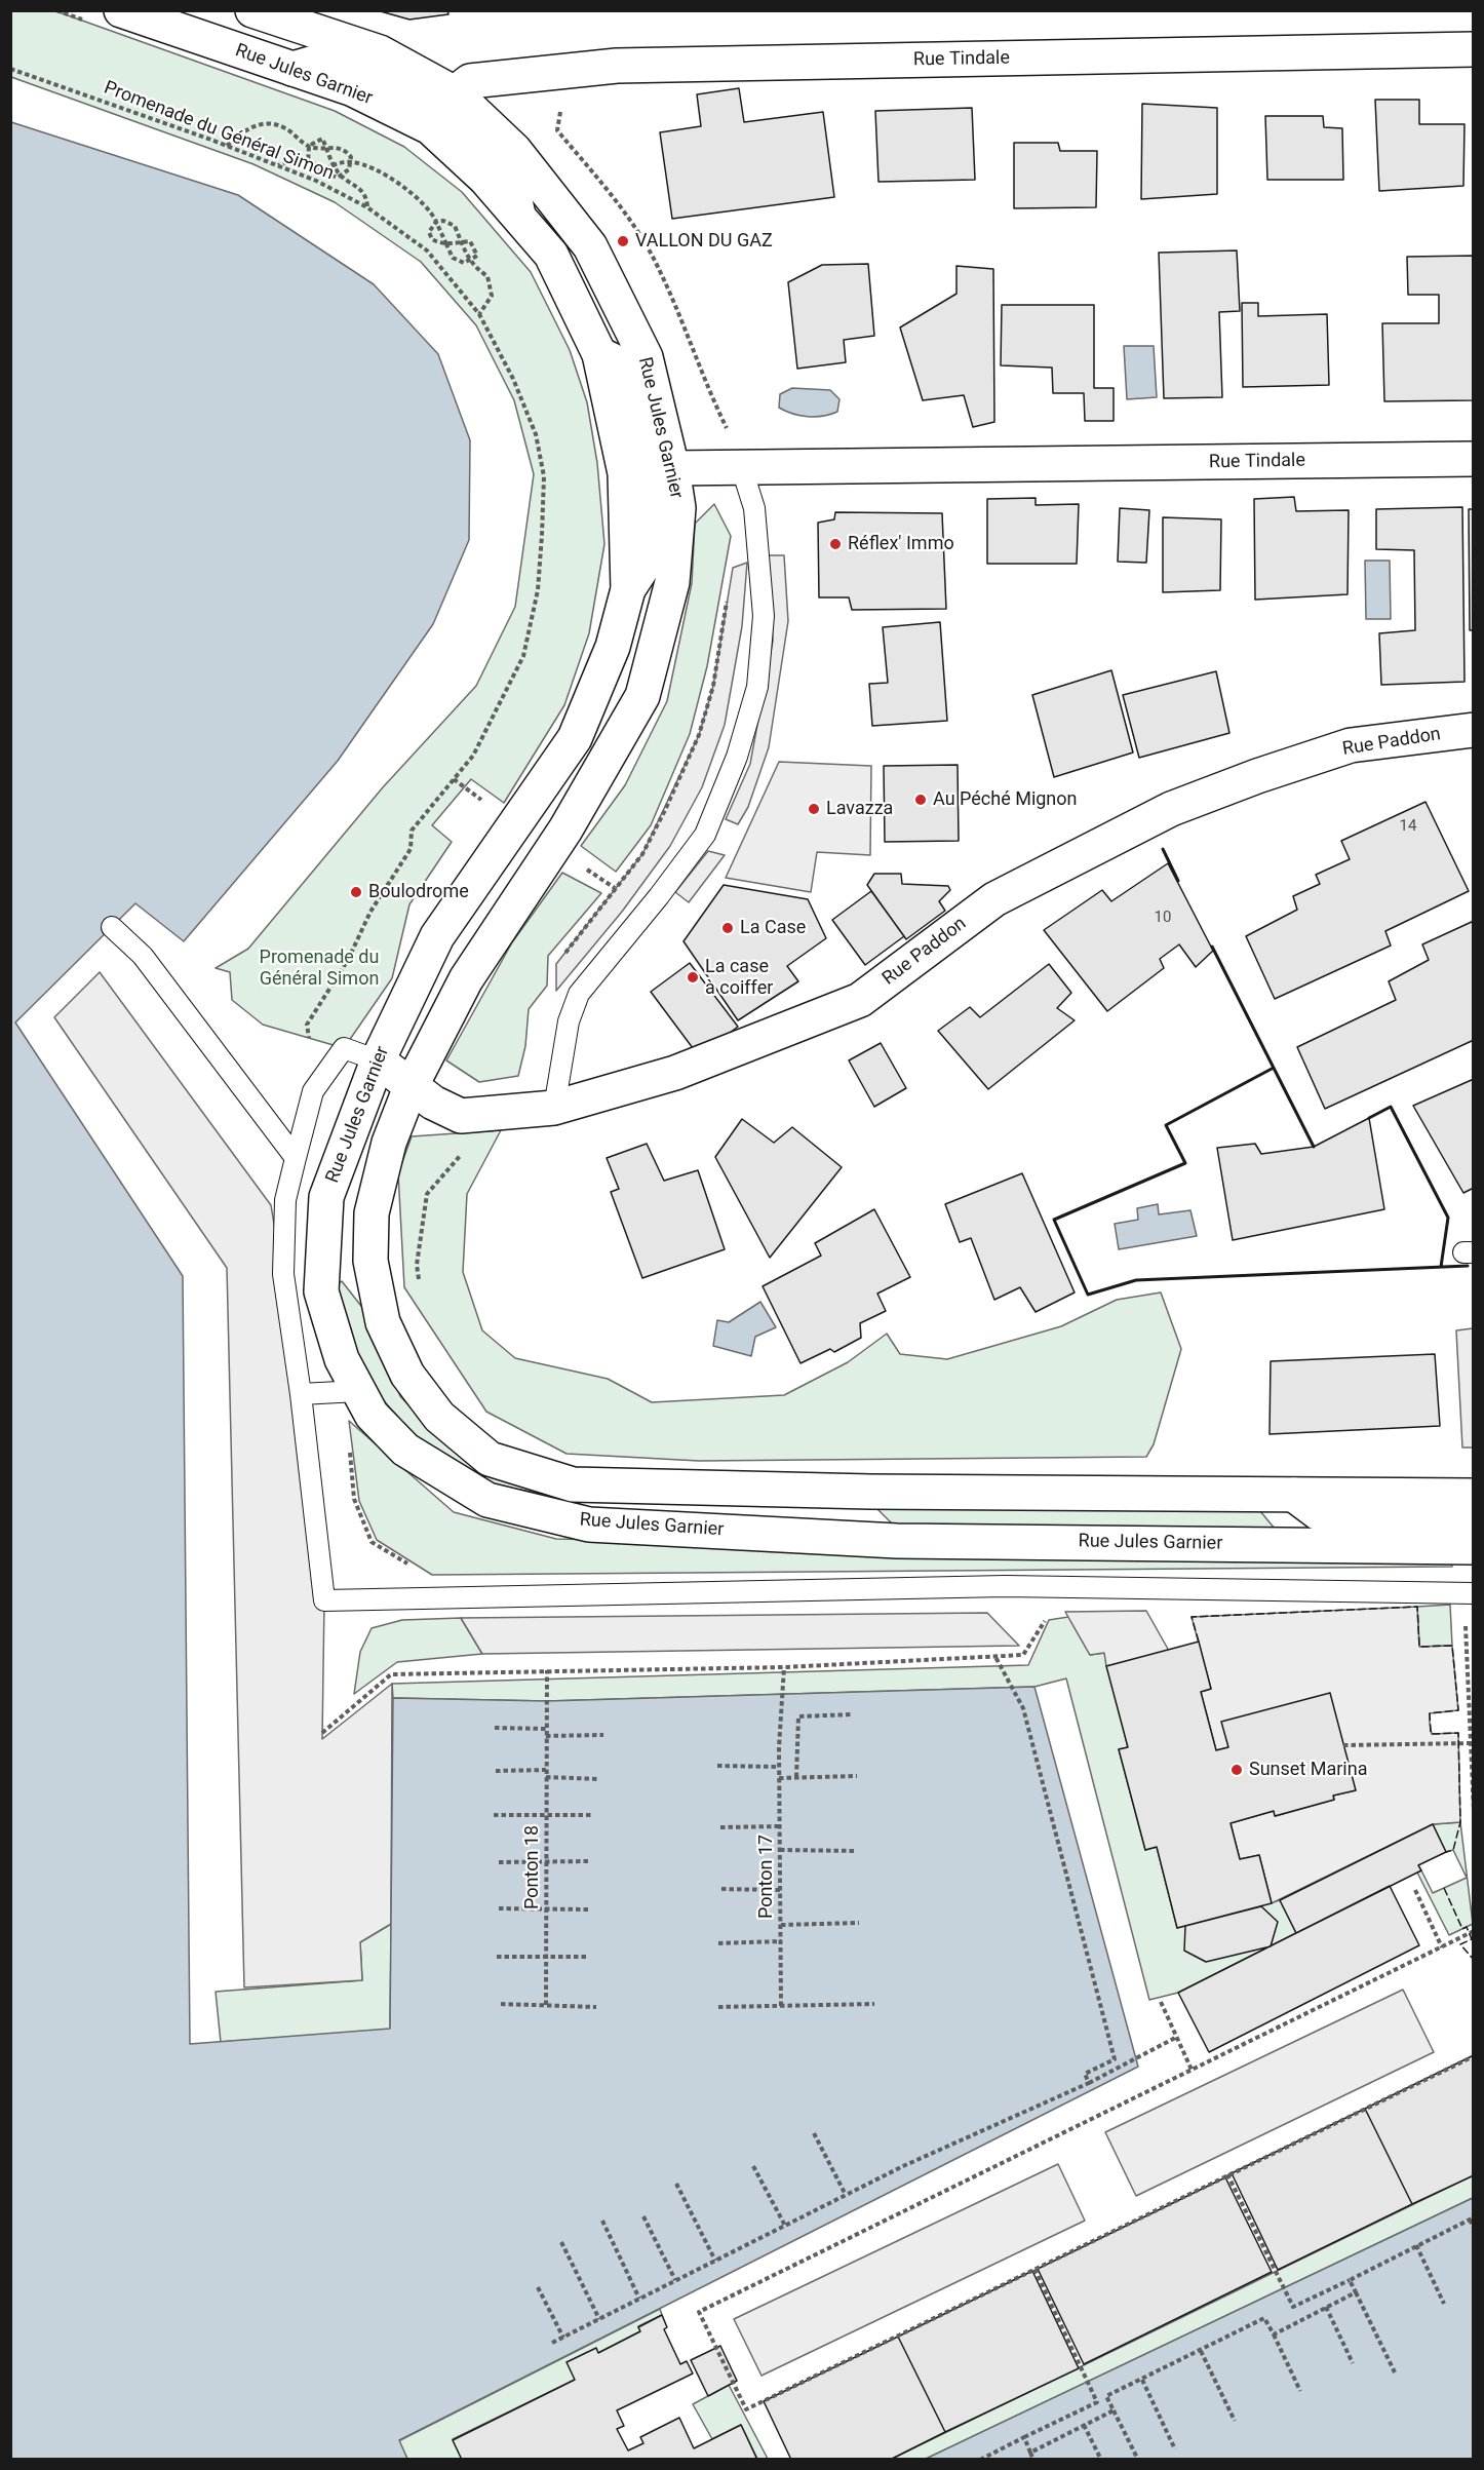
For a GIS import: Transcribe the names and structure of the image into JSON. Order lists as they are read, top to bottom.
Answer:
{
  "streets": {
    "main road": ["Rue Tindale", "Rue Jules Garnier", "Rue Paddon"],
    "path": ["Promenade du Général Simon", "Ponton 18", "Ponton 17"]
  },
  "crossings": [
    ["Rue Tindale", "Rue Jules Garnier"],
    ["Rue Jules Garnier", "Rue Paddon"]
  ],
  "parks": ["Promenade du Général Simon"],
  "places": [
    "VALLON DU GAZ",
    "Réflex' Immo",
    "Au Péché Mignon",
    "Lavazza",
    "Boulodrome",
    "La Case",
    "La case à coiffer",
    "Sunset Marina"
  ],
  "house_numbers": ["14", "10"]
}
